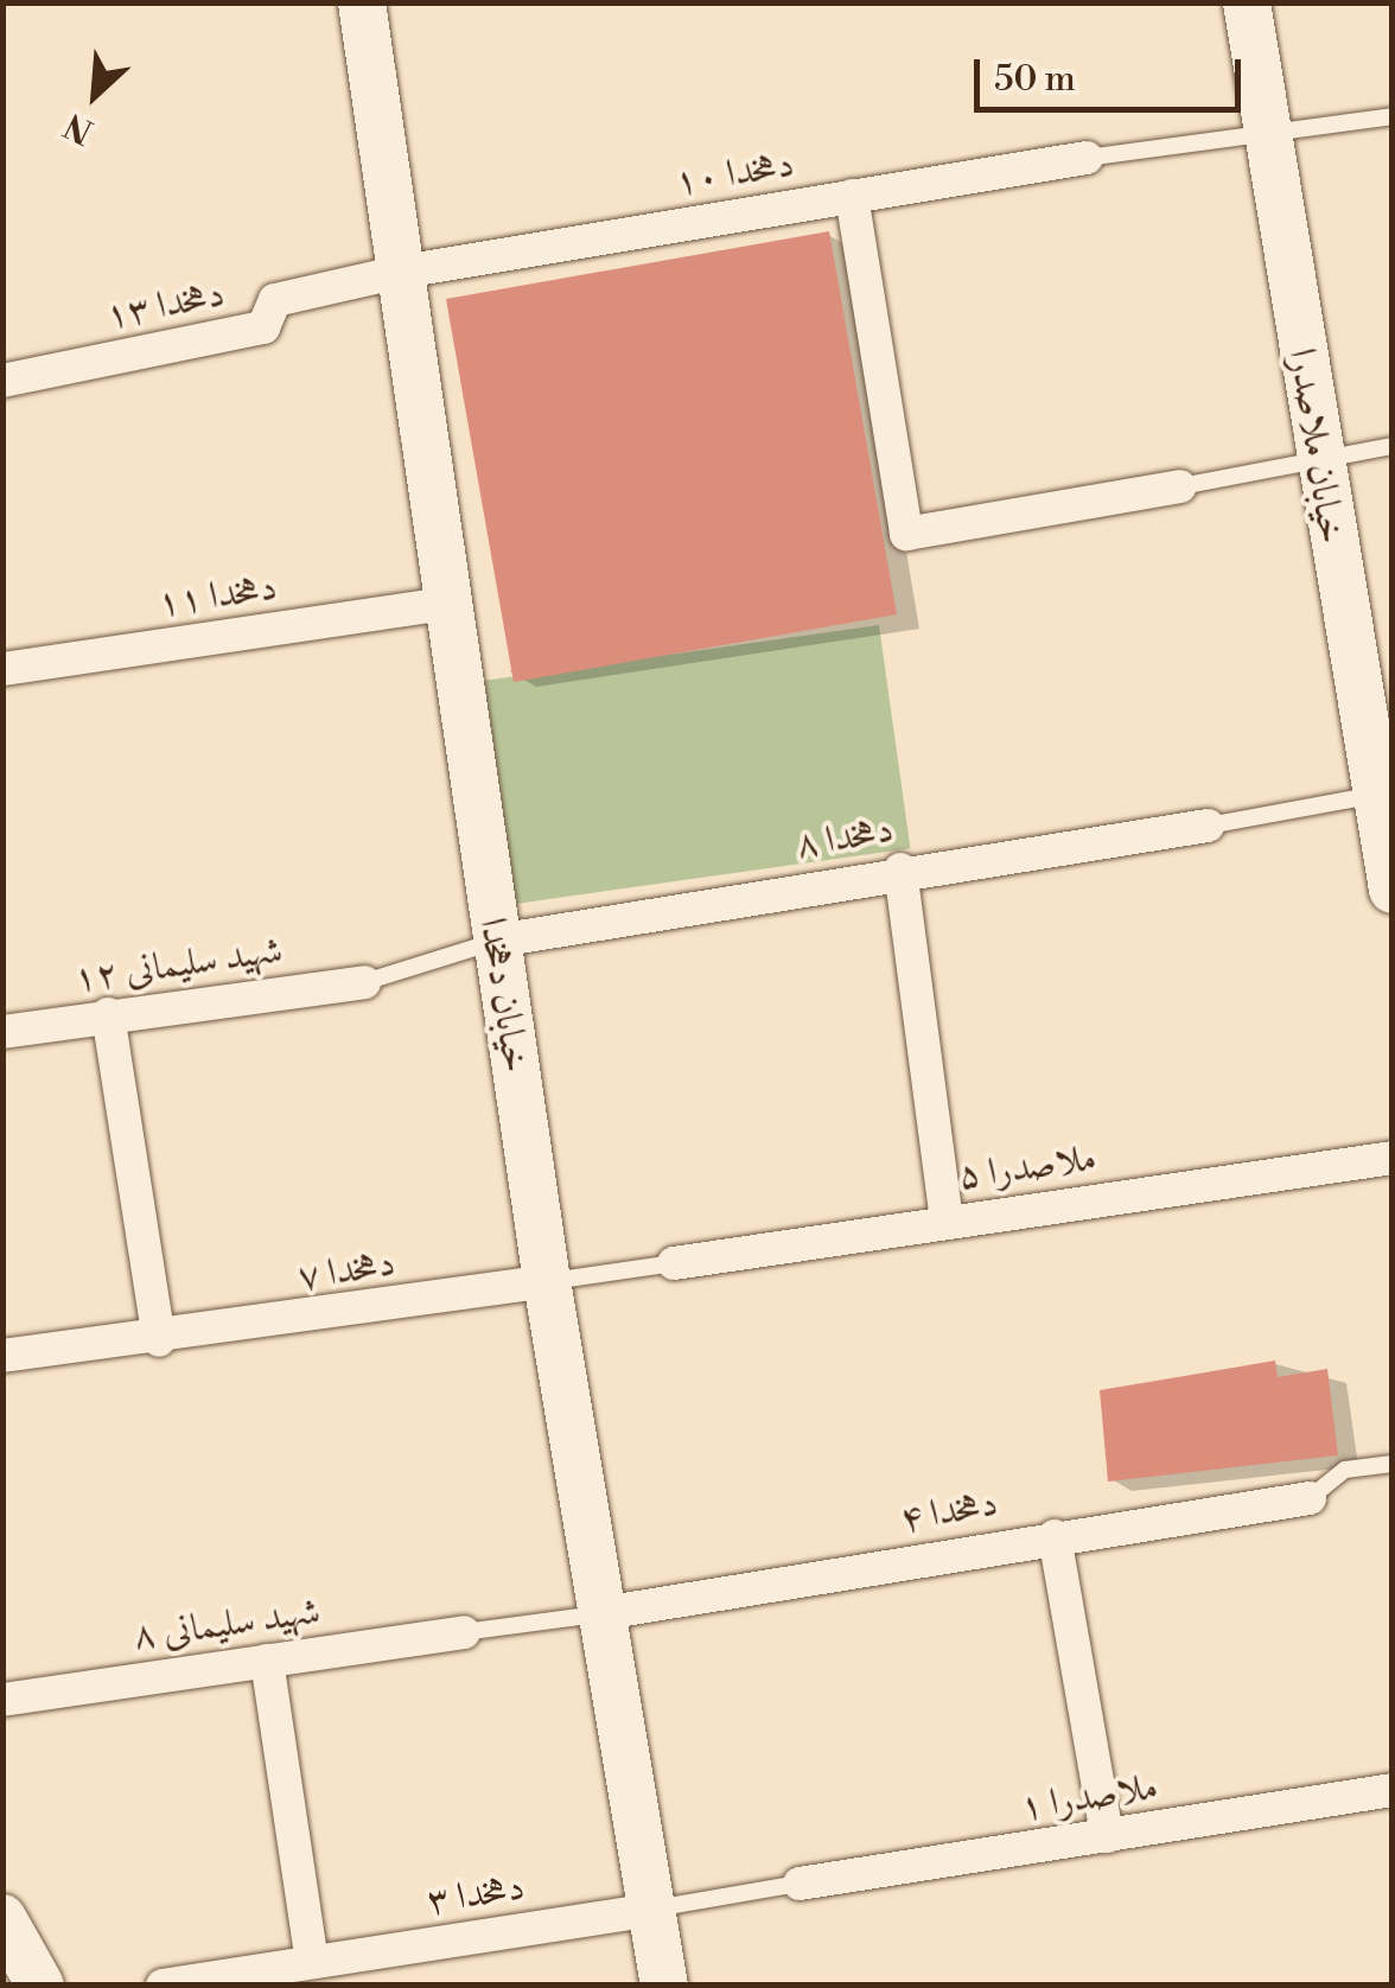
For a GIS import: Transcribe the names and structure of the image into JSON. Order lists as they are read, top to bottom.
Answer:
{
  "streets": {
    "street": [
      "دهخدا ۱۰",
      "دهخدا ۱۳",
      "خیابان ملاصدرا",
      "دهخدا ۱۱",
      "دهخدا ۸",
      "شهید سلیمانی ۱۲",
      "خیابان دهخدا",
      "ملاصدرا ۵",
      "دهخدا ۷",
      "دهخدا ۴",
      "شهید سلیمانی ۸",
      "ملاصدرا ۱",
      "دهخدا ۳"
    ]
  },
  "crossings": [
    ["دهخدا ۱۰", "دهخدا ۱۳"],
    ["دهخدا ۱۰", "خیابان دهخدا"],
    ["دهخدا ۱۳", "خیابان دهخدا"],
    ["دهخدا ۱۱", "خیابان دهخدا"],
    ["دهخدا ۸", "خیابان دهخدا"],
    ["خیابان دهخدا", "دهخدا ۷"],
    ["خیابان دهخدا", "دهخدا ۴"],
    ["خیابان دهخدا", "دهخدا ۳"]
  ],
  "scale_bar": "50 m",
  "north": "bottom left"
}
